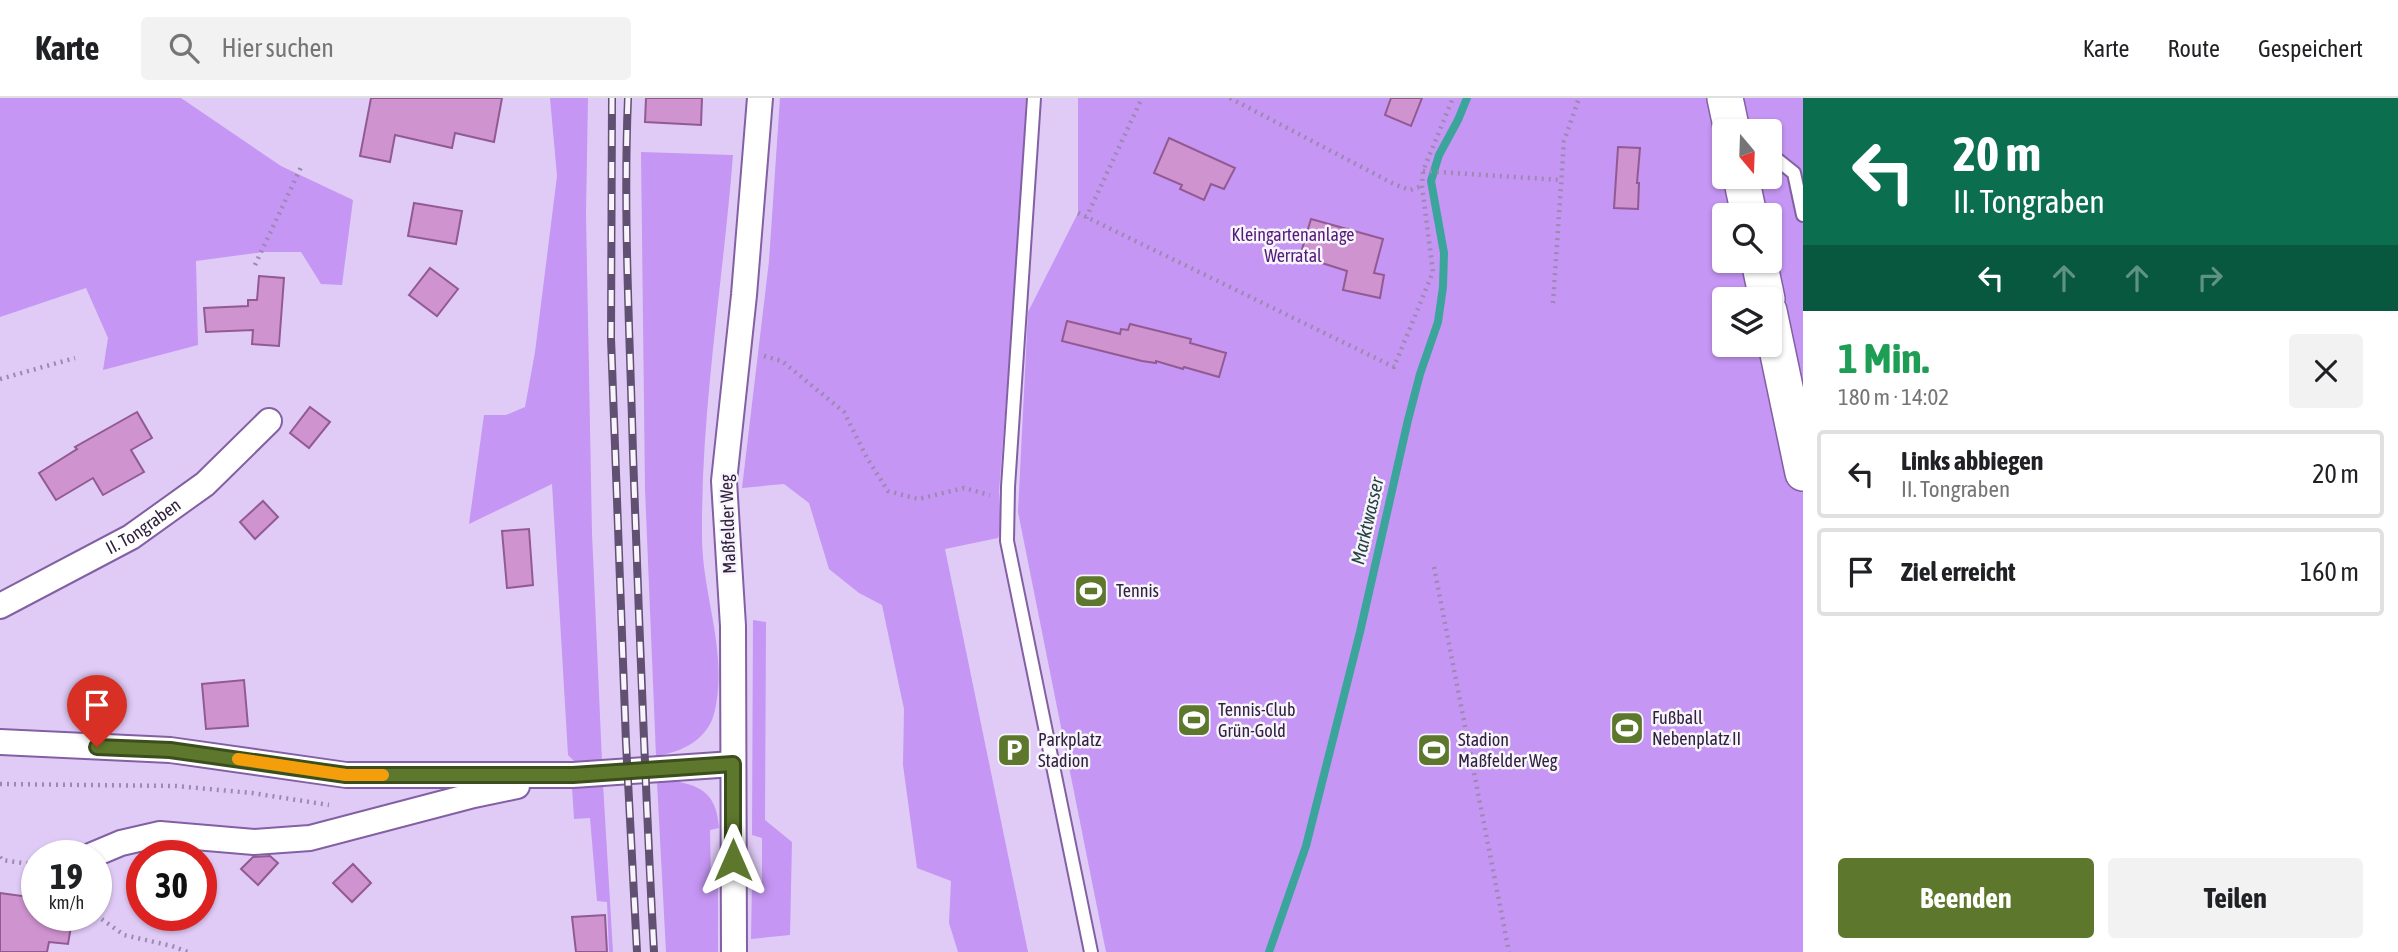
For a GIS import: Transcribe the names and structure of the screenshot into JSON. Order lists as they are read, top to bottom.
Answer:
{
  "streets": {
    "street": ["Maßfelder Weg", "II. Tongraben"]
  },
  "water": ["Marktwasser"],
  "parks": ["Kleingartenanlage Werratal"],
  "places": {
    "sports": [
      "Tennis",
      "Tennis-Club Grün-Gold",
      "Fußball Nebenplatz II",
      "Stadion Maßfelder Weg"
    ],
    "parking": ["Parkplatz Stadion"]
  },
  "north": "bottom",
  "page": {
    "header": "Karte",
    "search": "Hier suchen",
    "nav": ["Karte", "Route", "Gespeichert"],
    "turn": ["20 m", "II. Tongraben"],
    "heading": ["1 Min.", "180 m · 14:02"],
    "list": [
      {
        "name": "Links abbiegen",
        "note": "II. Tongraben",
        "value": "20 m"
      },
      {
        "name": "Ziel erreicht",
        "value": "160 m"
      }
    ],
    "speed": "19 km/h",
    "limit": "30",
    "buttons": ["Beenden", "Teilen"]
  }
}
